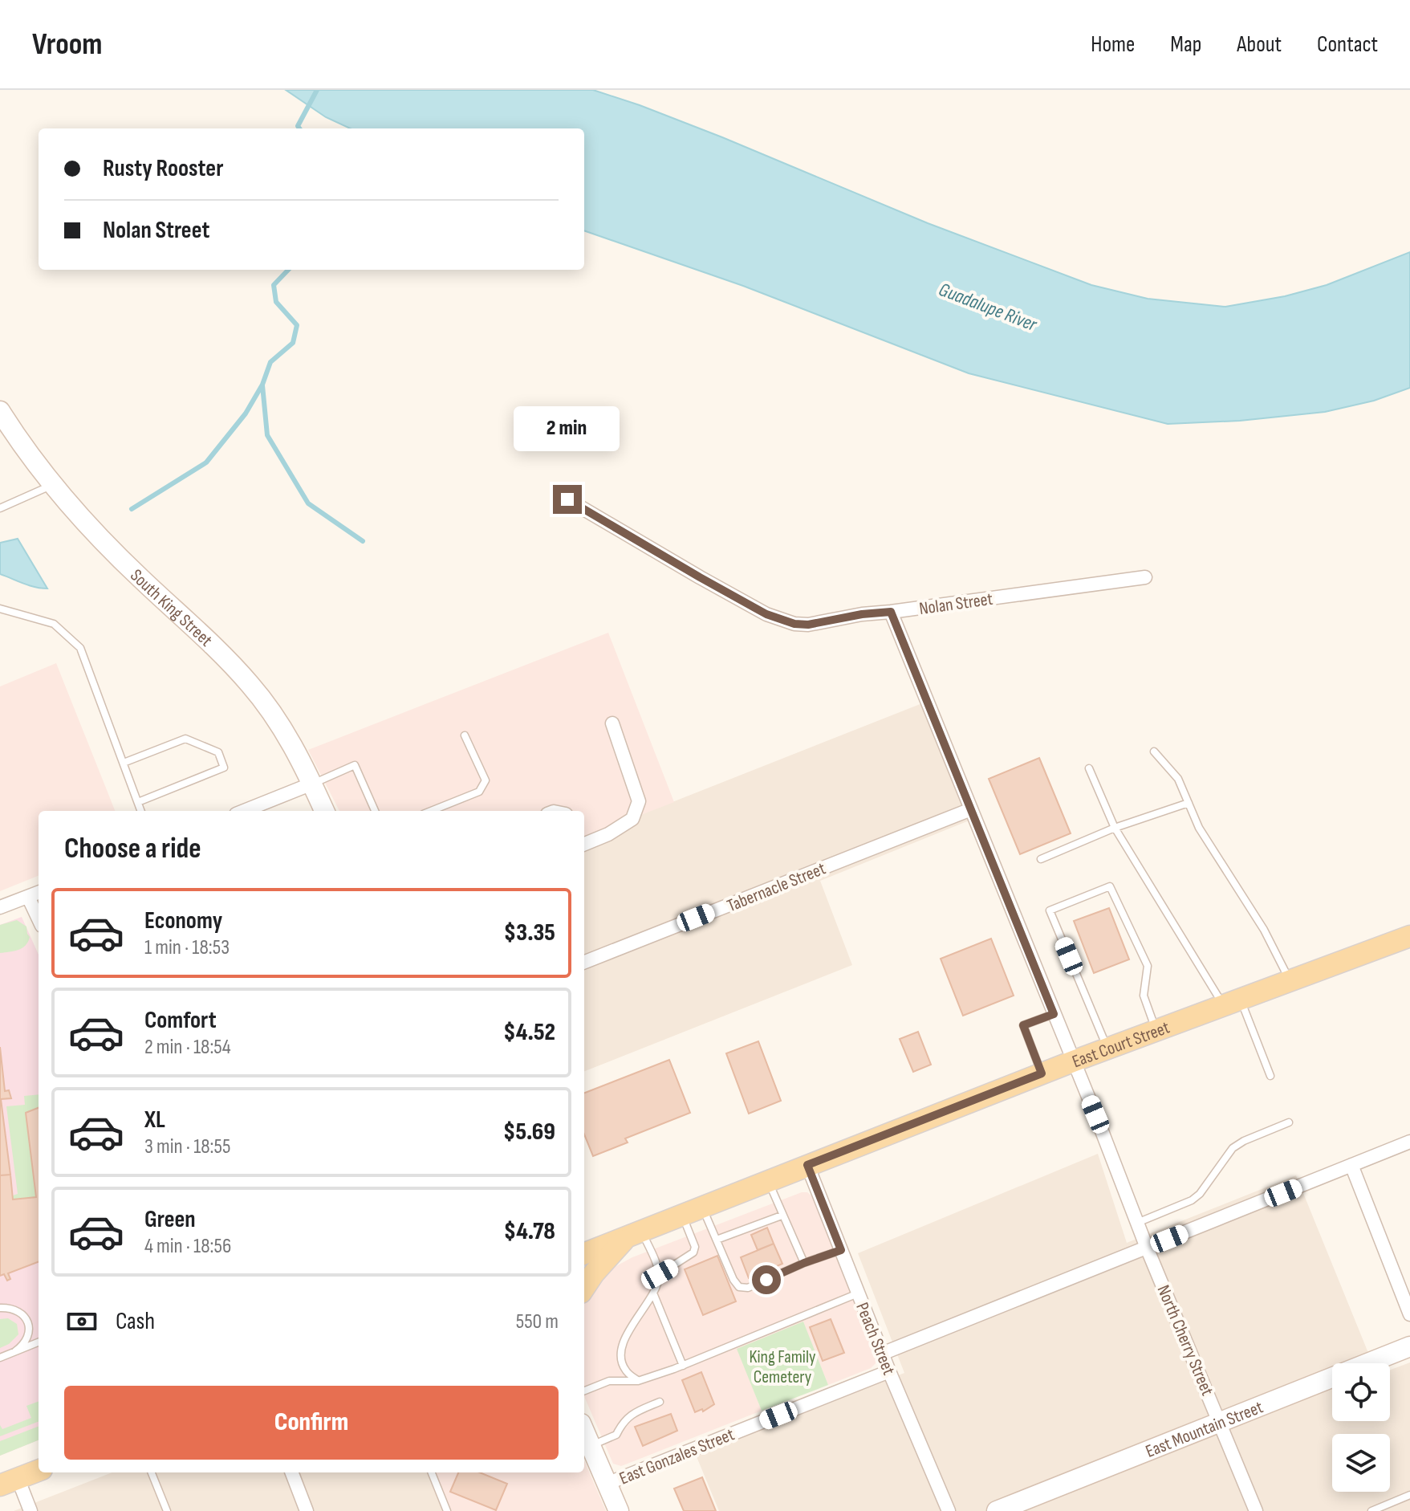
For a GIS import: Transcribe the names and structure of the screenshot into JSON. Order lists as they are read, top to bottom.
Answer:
{
  "streets": {
    "main road": ["South King Street", "East Court Street", "East Mountain Street"],
    "street": [
      "Nolan Street",
      "Tabernacle Street",
      "Peach Street",
      "North Cherry Street",
      "East Gonzales Street"
    ]
  },
  "crossings": [
    ["Nolan Street", "North Cherry Street"],
    ["Tabernacle Street", "North Cherry Street"],
    ["East Court Street", "Peach Street"],
    ["East Court Street", "North Cherry Street"],
    ["Peach Street", "East Gonzales Street"],
    ["North Cherry Street", "East Mountain Street"]
  ],
  "water": ["Guadalupe River"],
  "parks": ["King Family Cemetery"],
  "page": {
    "header": "Vroom",
    "nav": [
      "Home",
      "Map",
      "About",
      "Contact"
    ],
    "banner": ["Rusty Rooster", "Nolan Street"],
    "bubble": "2 min",
    "heading": "Choose a ride",
    "list": [
      {
        "name": "Economy",
        "note": "1 min · 18:53",
        "value": "$3.35"
      },
      {
        "name": "Comfort",
        "note": "2 min · 18:54",
        "value": "$4.52"
      },
      {
        "name": "XL",
        "note": "3 min · 18:55",
        "value": "$5.69"
      },
      {
        "name": "Green",
        "note": "4 min · 18:56",
        "value": "$4.78"
      }
    ],
    "pay": ["Cash", "550 m"],
    "buttons": "Confirm"
  }
}
